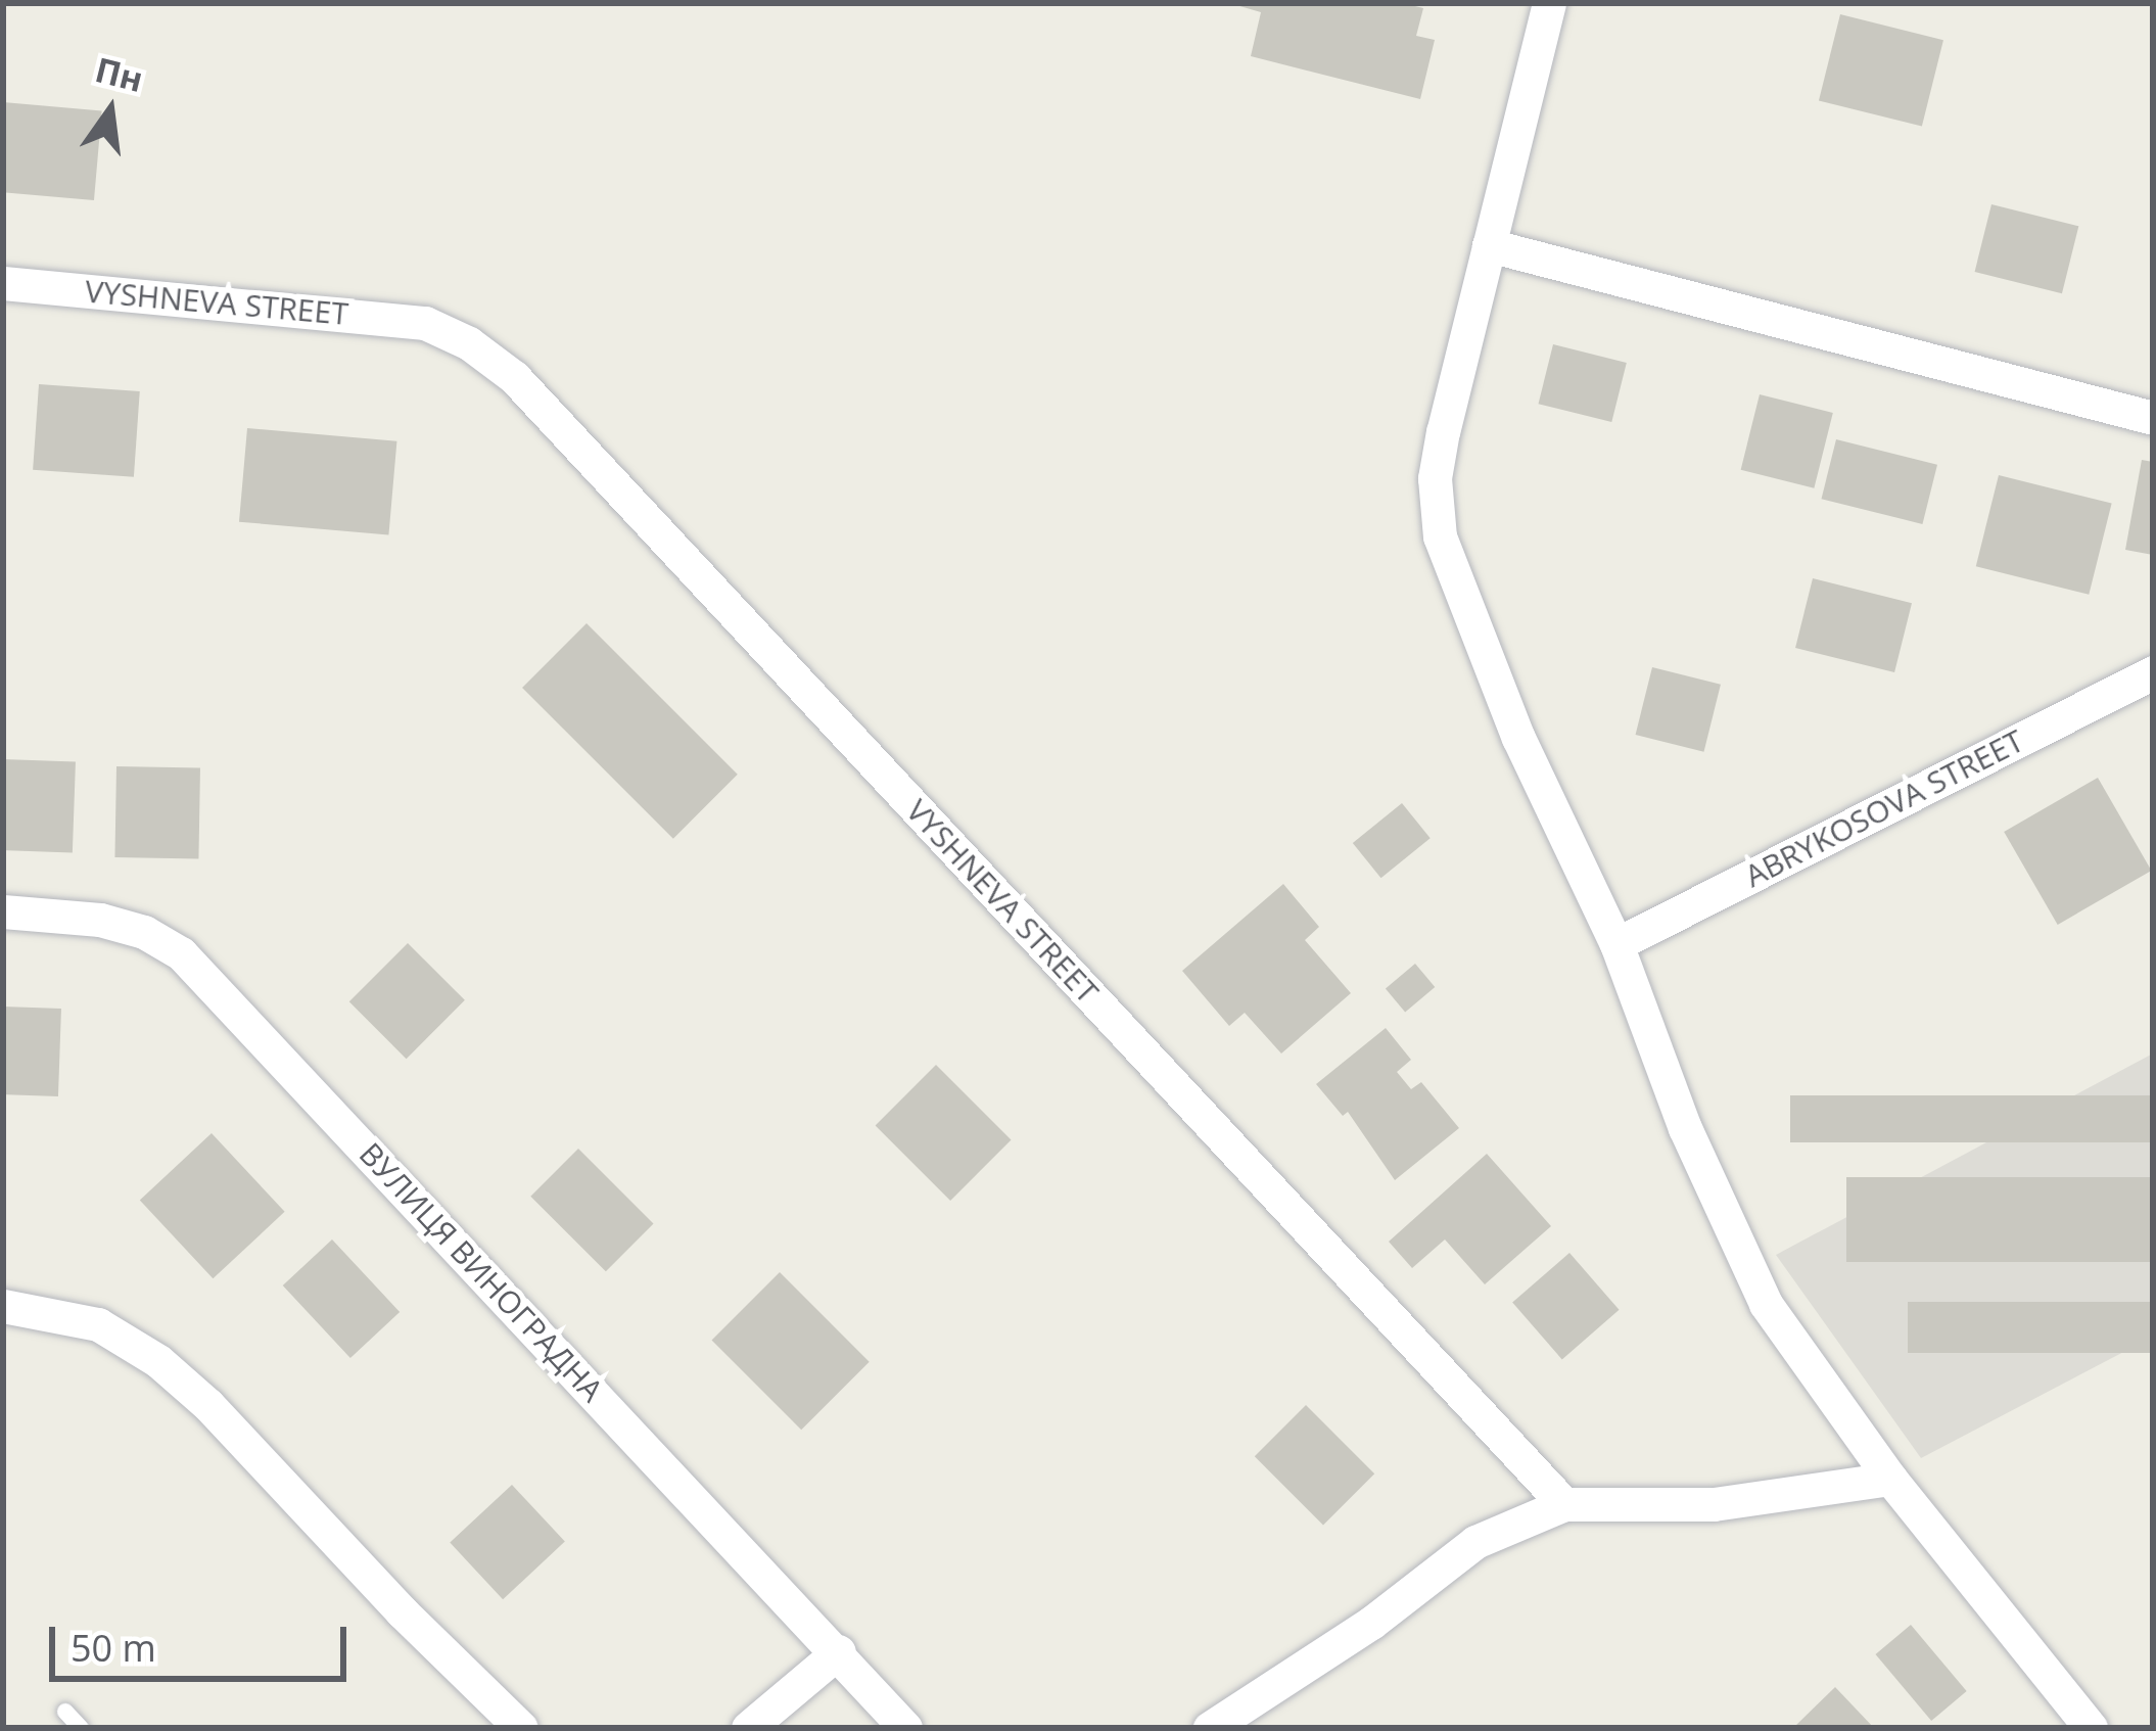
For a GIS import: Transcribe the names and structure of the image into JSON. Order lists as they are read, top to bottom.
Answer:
{
  "streets": {
    "street": ["VYSHNEVA STREET", "ABRYKOSOVA STREET", "ВУЛИЦЯ ВИНОГРАДНА"]
  },
  "scale_bar": "50 m",
  "north": "top"
}
